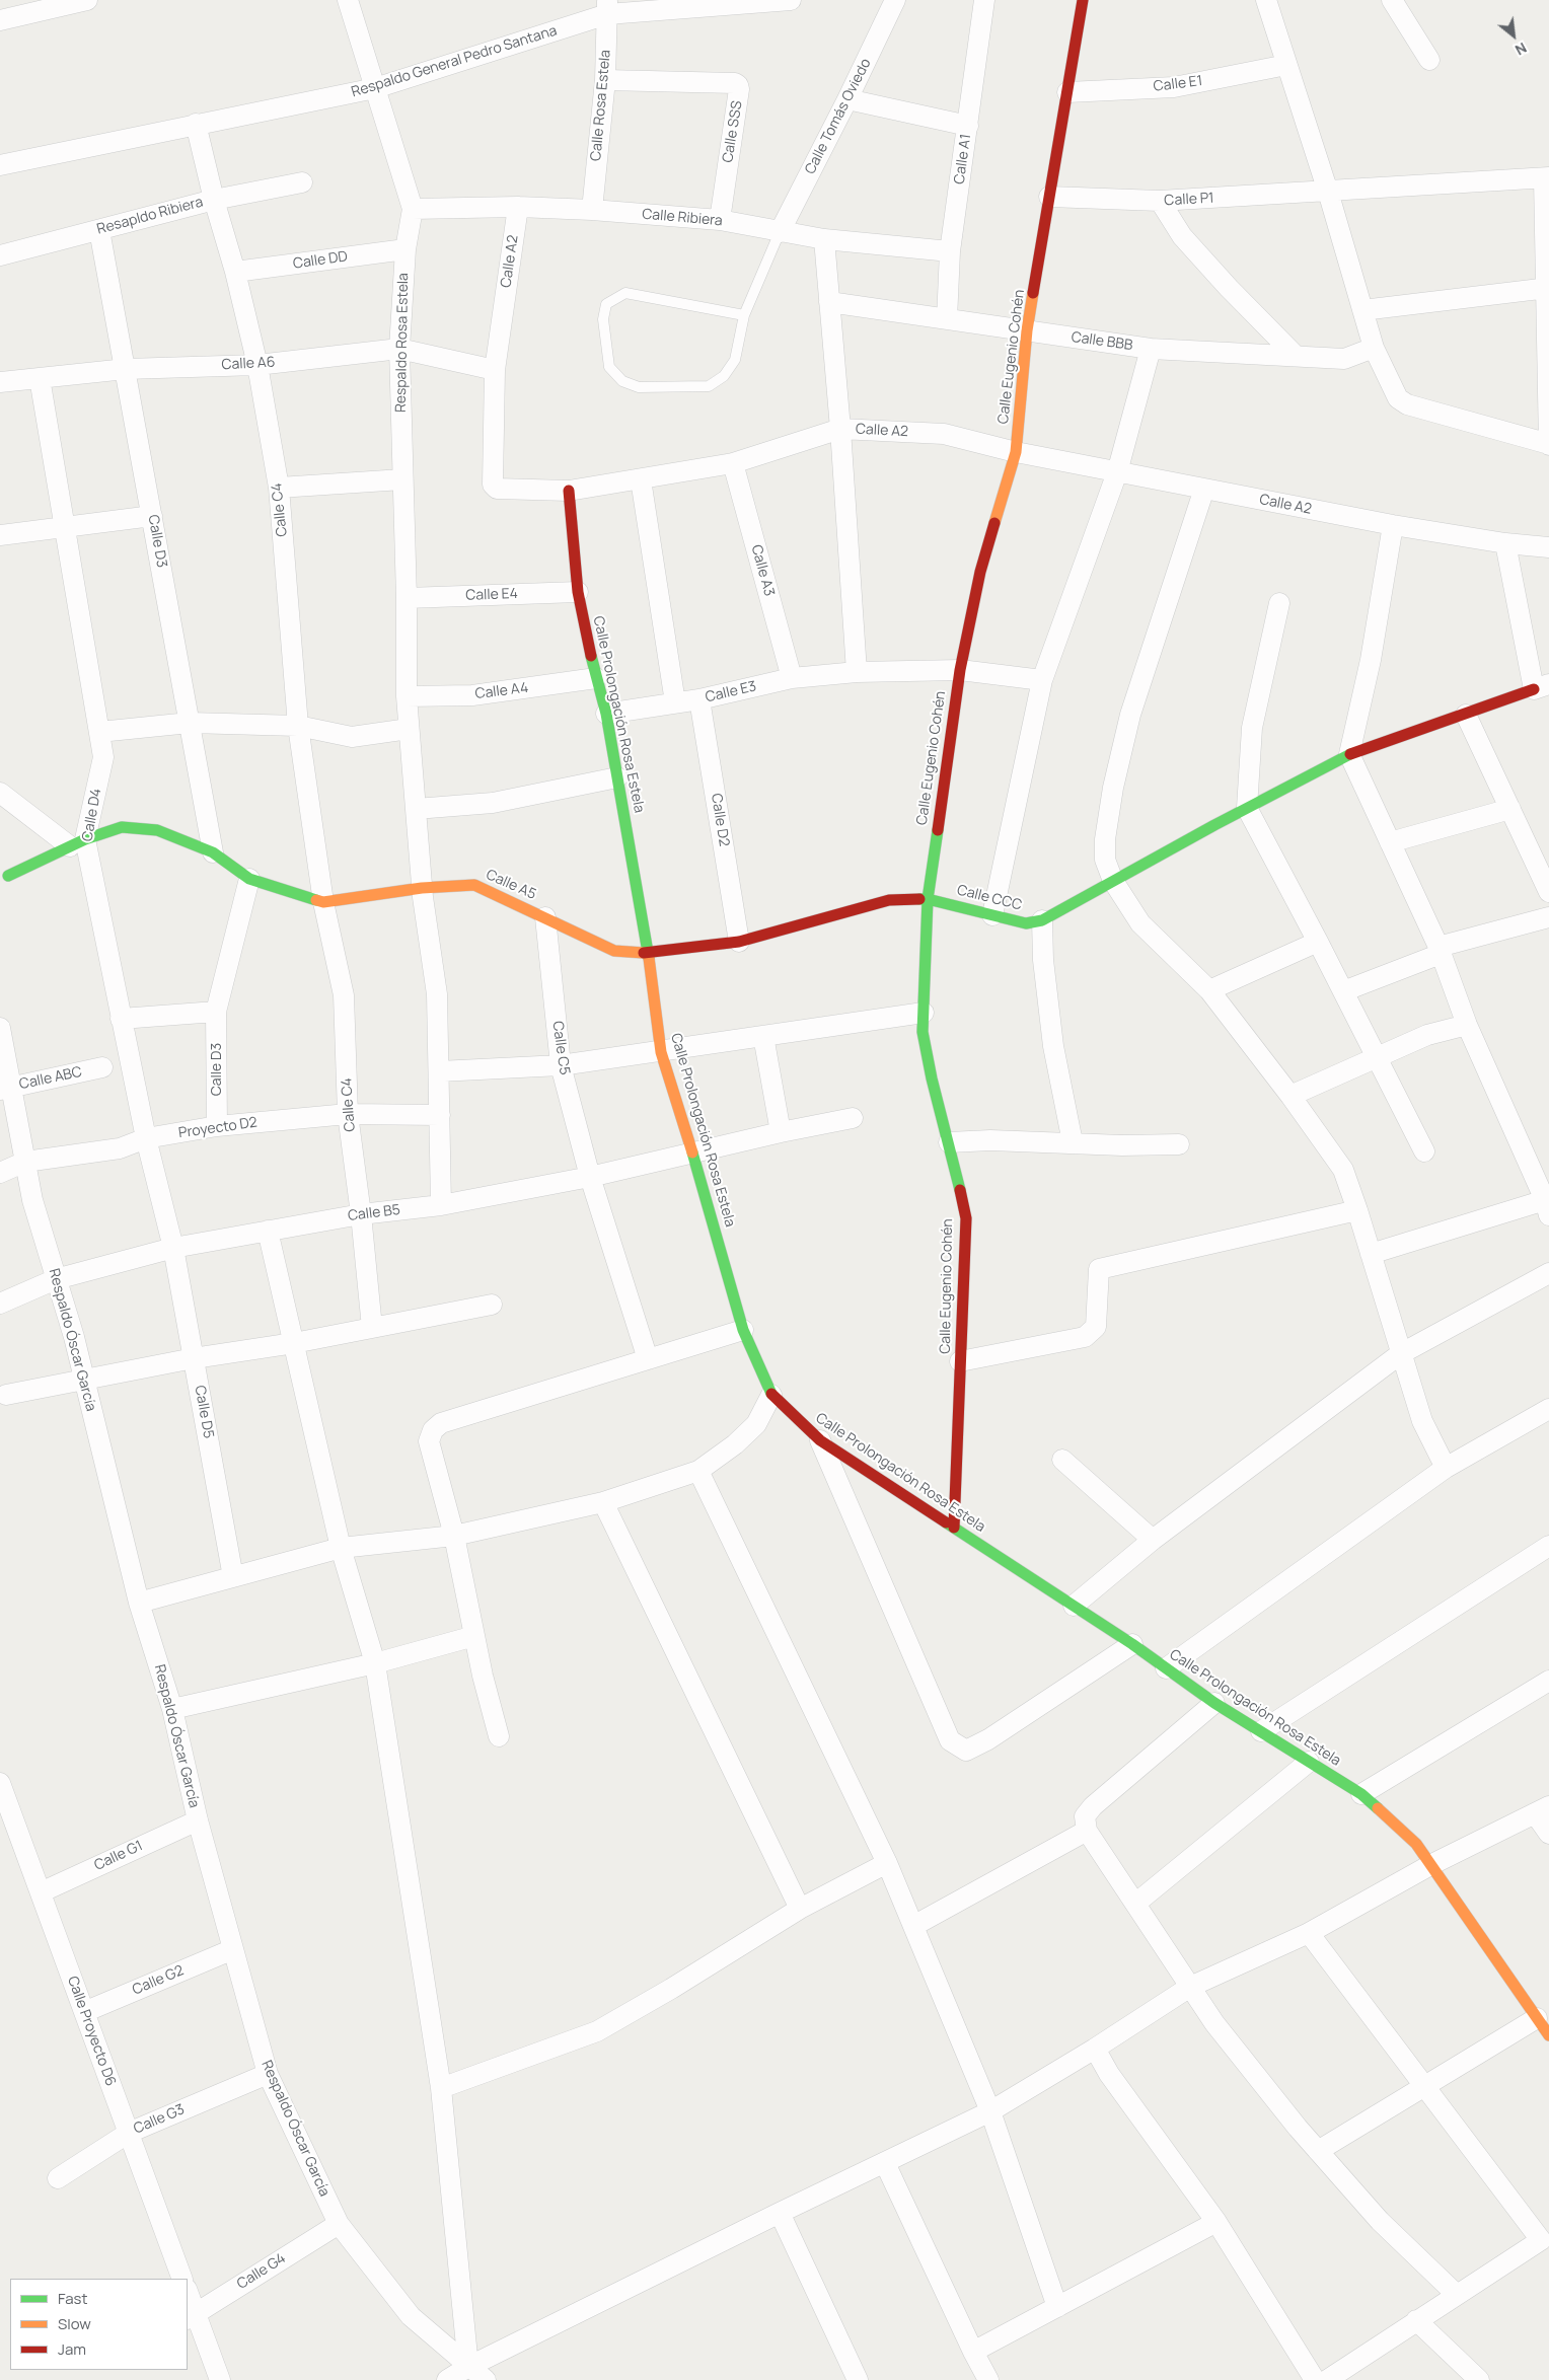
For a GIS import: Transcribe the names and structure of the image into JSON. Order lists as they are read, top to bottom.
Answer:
{
  "streets": {
    "street": [
      "Respaldo General Pedro Santana",
      "Calle E1",
      "Calle Rosa Estela",
      "Calle Tomás Oviedo",
      "Calle SSS",
      "Calle A1",
      "Calle P1",
      "Resapldo Ribiera",
      "Calle Ribiera",
      "Calle DD",
      "Calle A2",
      "Calle BBB",
      "Respaldo Rosa Estela",
      "Calle Eugenio Cohén",
      "Calle A6",
      "Calle C4",
      "Calle D3",
      "Calle A3",
      "Calle E4",
      "Calle A4",
      "Calle E3",
      "Calle Prolongación Rosa Estela",
      "Calle D4",
      "Calle D2",
      "Calle A5",
      "Calle CCC",
      "Calle C5",
      "Calle ABC",
      "Proyecto D2",
      "Calle B5",
      "Respaldo Óscar García",
      "Calle D5",
      "Calle G1",
      "Calle G2",
      "Calle Proyecto D6",
      "Calle G3",
      "Calle G4"
    ]
  },
  "crossings": [
    ["Respaldo General Pedro Santana", "Calle Rosa Estela"],
    ["Respaldo General Pedro Santana", "Respaldo Rosa Estela"],
    ["Respaldo General Pedro Santana", "Calle C4"],
    ["Calle E1", "Calle Eugenio Cohén"],
    ["Calle Rosa Estela", "Calle SSS"],
    ["Calle Rosa Estela", "Calle Ribiera"],
    ["Calle Tomás Oviedo", "Calle Ribiera"],
    ["Calle SSS", "Calle Ribiera"],
    ["Calle A1", "Calle Ribiera"],
    ["Calle A1", "Calle BBB"],
    ["Calle P1", "Calle Eugenio Cohén"],
    ["Resapldo Ribiera", "Calle C4"],
    ["Resapldo Ribiera", "Calle D3"],
    ["Calle Ribiera", "Calle A2"],
    ["Calle Ribiera", "Respaldo Rosa Estela"],
    ["Calle DD", "Respaldo Rosa Estela"],
    ["Calle DD", "Calle C4"],
    ["Calle A2", "Calle Eugenio Cohén"],
    ["Calle A2", "Calle A6"],
    ["Calle A2", "Calle A3"],
    ["Calle A2", "Calle Prolongación Rosa Estela"],
    ["Calle BBB", "Calle Eugenio Cohén"],
    ["Respaldo Rosa Estela", "Calle A6"],
    ["Respaldo Rosa Estela", "Calle E4"],
    ["Respaldo Rosa Estela", "Calle A4"],
    ["Respaldo Rosa Estela", "Calle A5"],
    ["Respaldo Rosa Estela", "Proyecto D2"],
    ["Respaldo Rosa Estela", "Calle B5"],
    ["Calle Eugenio Cohén", "Calle E3"],
    ["Calle Eugenio Cohén", "Calle Prolongación Rosa Estela"],
    ["Calle Eugenio Cohén", "Calle CCC"],
    ["Calle A6", "Calle C4"],
    ["Calle A6", "Calle D3"],
    ["Calle A6", "Calle D4"],
    ["Calle C4", "Calle A5"],
    ["Calle C4", "Proyecto D2"],
    ["Calle C4", "Calle B5"],
    ["Calle D3", "Calle A5"],
    ["Calle D3", "Proyecto D2"],
    ["Calle A3", "Calle E3"],
    ["Calle E4", "Calle Prolongación Rosa Estela"],
    ["Calle A4", "Calle Prolongación Rosa Estela"],
    ["Calle E3", "Calle Prolongación Rosa Estela"],
    ["Calle E3", "Calle D2"],
    ["Calle Prolongación Rosa Estela", "Calle A5"],
    ["Calle Prolongación Rosa Estela", "Calle B5"],
    ["Calle D4", "Calle A5"],
    ["Calle D4", "Proyecto D2"],
    ["Calle D4", "Calle B5"],
    ["Calle D4", "Calle D5"],
    ["Calle D2", "Calle A5"],
    ["Calle D2", "Calle CCC"],
    ["Calle A5", "Calle CCC"],
    ["Calle A5", "Calle C5"],
    ["Calle C5", "Calle B5"],
    ["Calle ABC", "Respaldo Óscar García"],
    ["Proyecto D2", "Respaldo Óscar García"],
    ["Calle B5", "Respaldo Óscar García"],
    ["Calle B5", "Calle D5"],
    ["Respaldo Óscar García", "Calle G1"],
    ["Respaldo Óscar García", "Calle G2"],
    ["Respaldo Óscar García", "Calle G3"],
    ["Respaldo Óscar García", "Calle G4"],
    ["Calle G1", "Calle Proyecto D6"],
    ["Calle G2", "Calle Proyecto D6"],
    ["Calle Proyecto D6", "Calle G3"]
  ],
  "legend": ["Fast", "Slow", "Jam"],
  "north": "bottom right"
}
